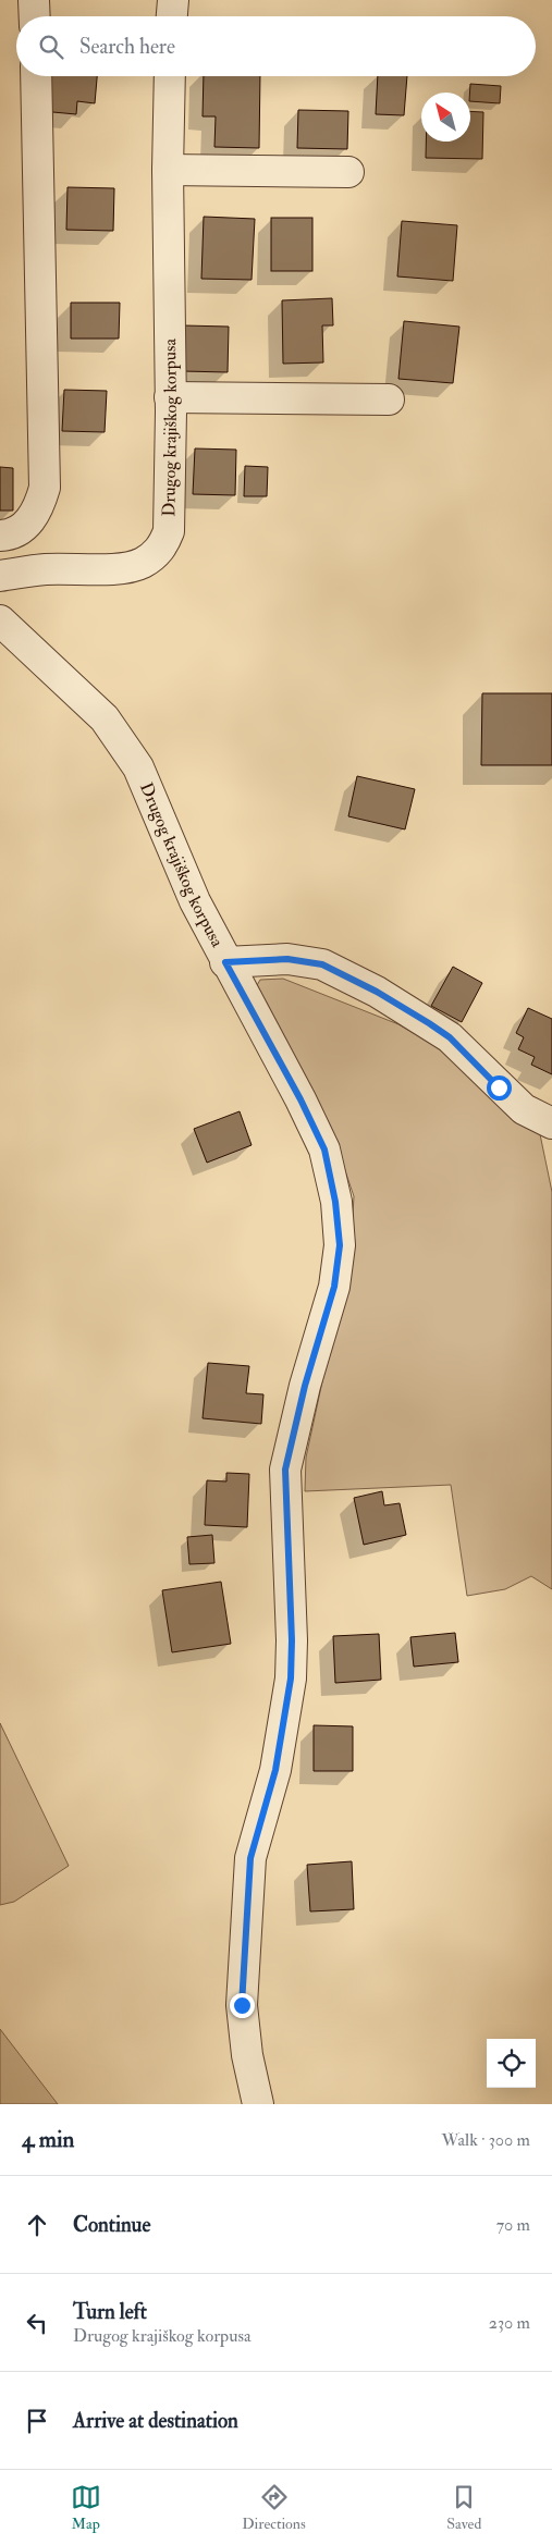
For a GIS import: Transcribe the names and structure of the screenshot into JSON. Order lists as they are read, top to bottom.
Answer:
{
  "streets": {
    "street": ["Drugog krajiškog korpusa"]
  },
  "north": "top left",
  "page": {
    "search": "Search here",
    "heading": ["4 min", "Walk · 300 m"],
    "list": [
      ["Continue", "70 m"],
      ["Turn left", "Drugog krajiškog korpusa", "230 m"],
      "Arrive at destination"
    ],
    "nav": ["Map", "Directions", "Saved"]
  }
}
